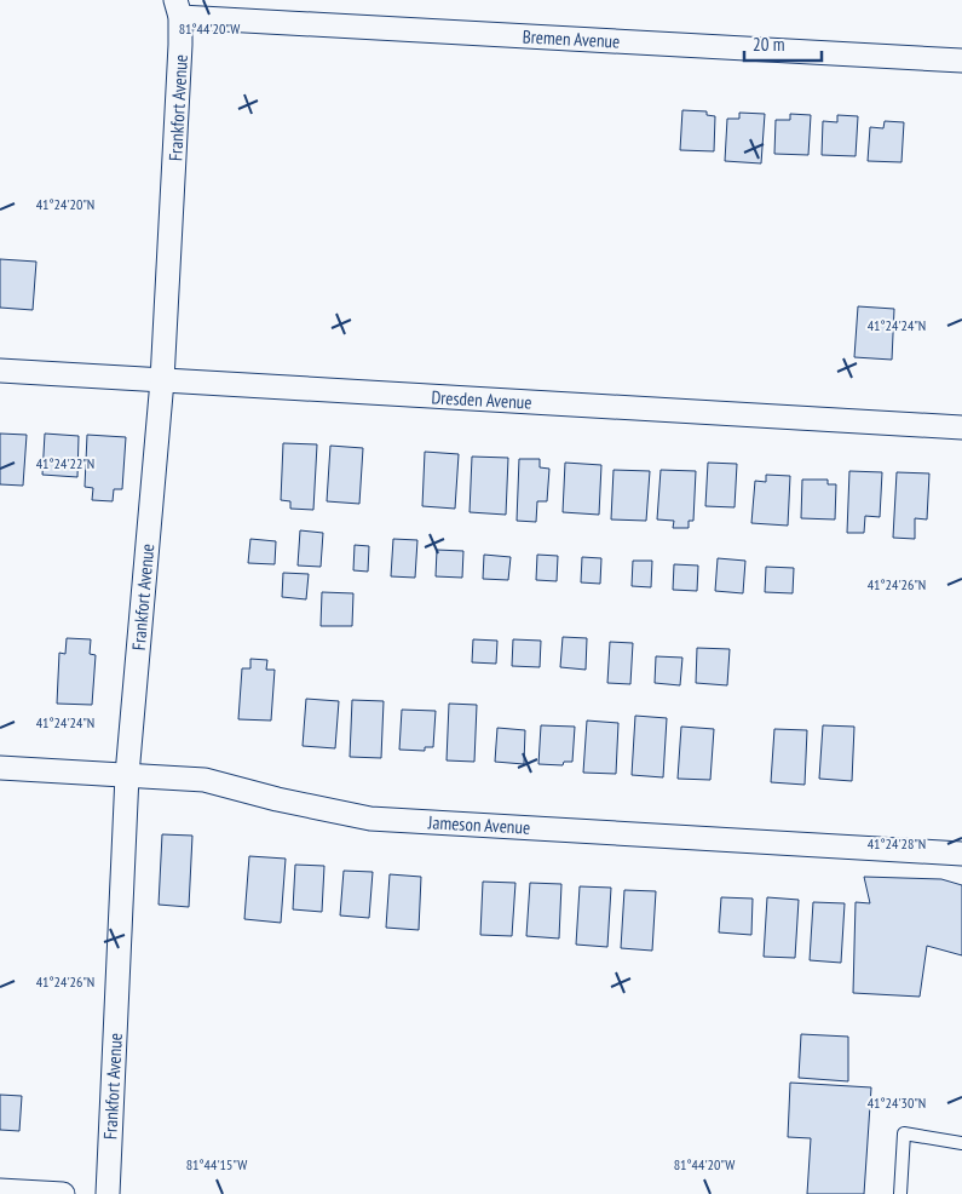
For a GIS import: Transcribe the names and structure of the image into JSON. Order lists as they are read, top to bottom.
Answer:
{
  "streets": {
    "street": [
      "Bremen Avenue",
      "Frankfort Avenue",
      "Dresden Avenue",
      "Jameson Avenue"
    ]
  },
  "crossings": [
    ["Bremen Avenue", "Frankfort Avenue"],
    ["Frankfort Avenue", "Dresden Avenue"],
    ["Frankfort Avenue", "Jameson Avenue"]
  ],
  "scale_bar": "20 m",
  "coordinates": [
    "81°44'20\"W",
    "41°24'20\"N",
    "41°24'24\"N",
    "41°24'22\"N",
    "41°24'26\"N",
    "41°24'28\"N",
    "41°24'30\"N",
    "81°44'15\"W"
  ]
}
